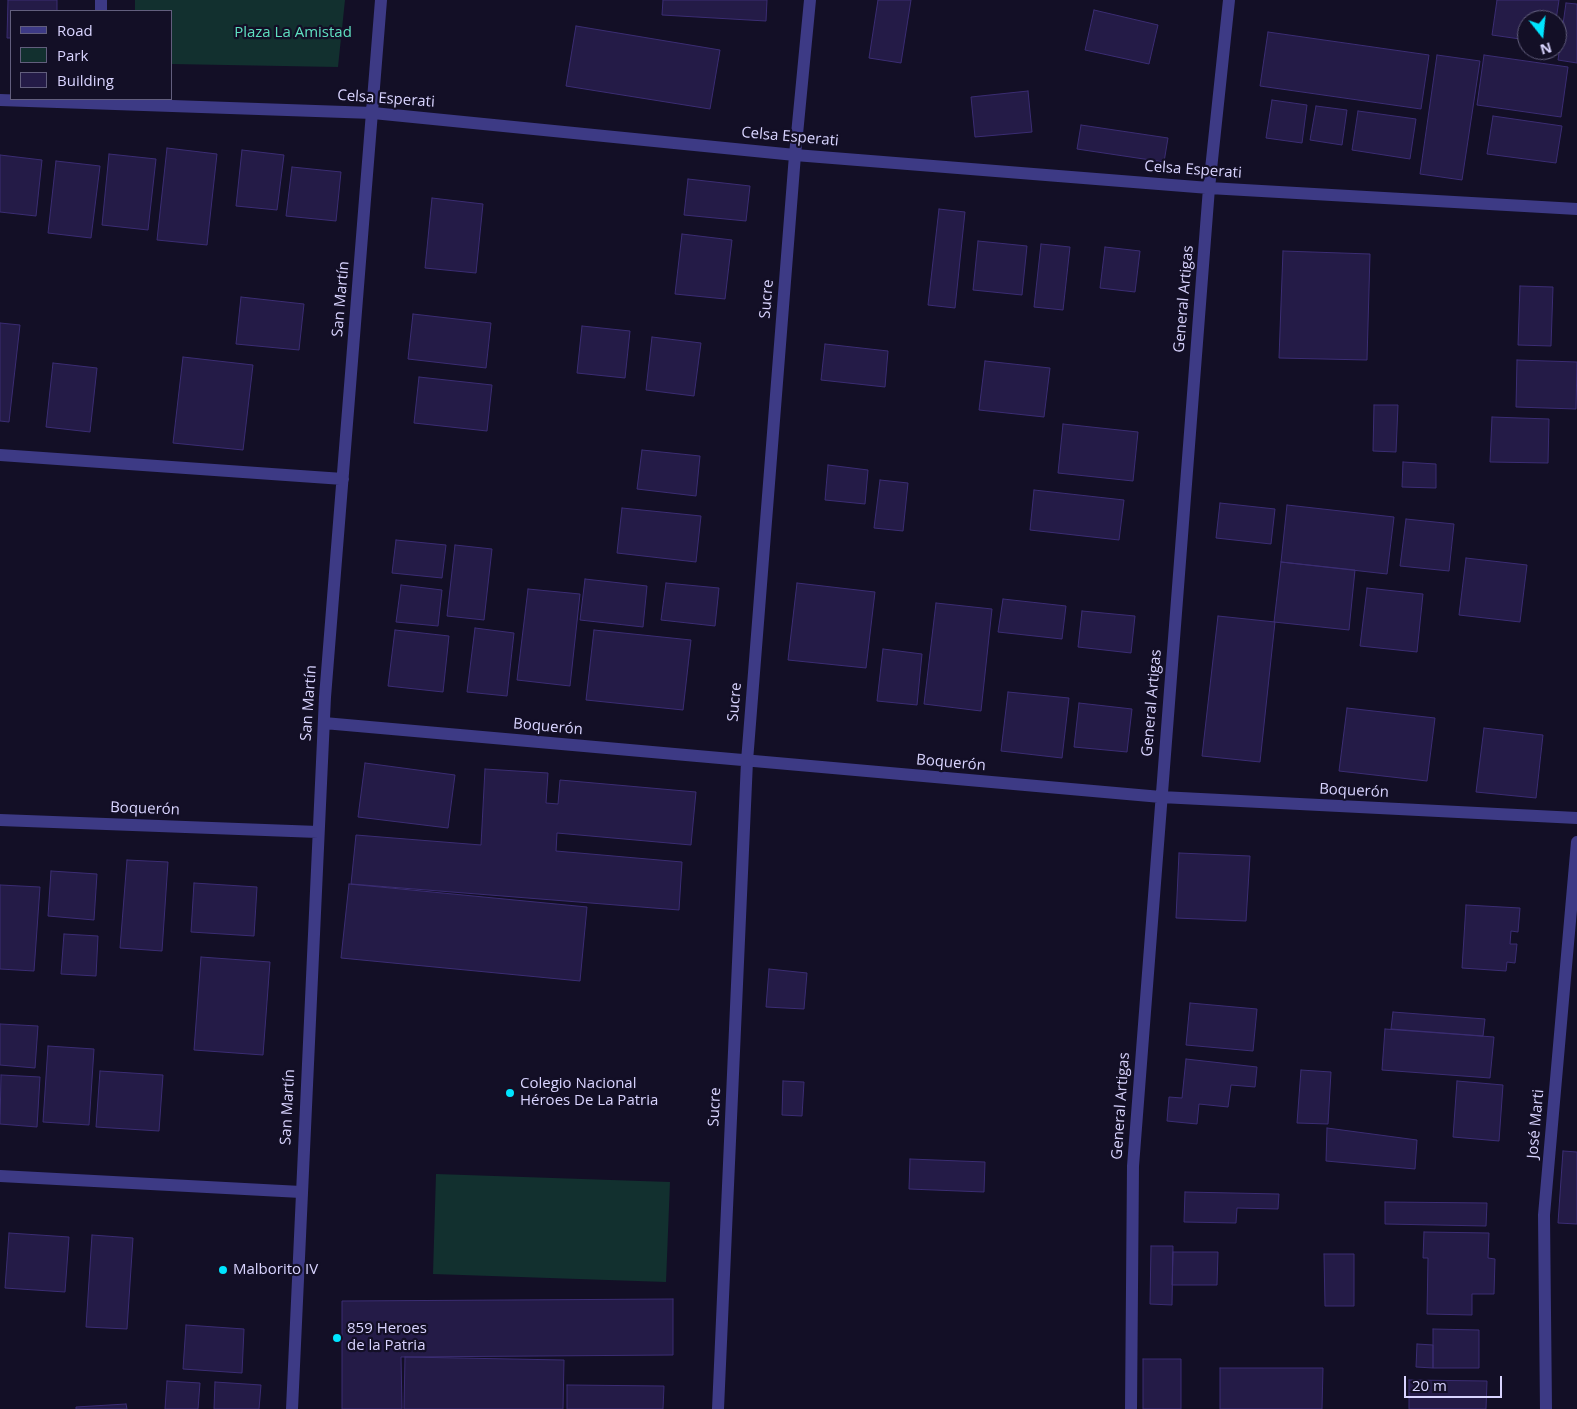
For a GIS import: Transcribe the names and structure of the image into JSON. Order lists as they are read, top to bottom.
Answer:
{
  "streets": {
    "street": [
      "Celsa Esperati",
      "San Martín",
      "Sucre",
      "General Artigas",
      "Boquerón",
      "José Marti"
    ]
  },
  "crossings": [
    ["Celsa Esperati", "San Martín"],
    ["Celsa Esperati", "Sucre"],
    ["Celsa Esperati", "General Artigas"],
    ["San Martín", "Boquerón"],
    ["Sucre", "Boquerón"],
    ["General Artigas", "Boquerón"]
  ],
  "parks": ["Plaza La Amistad"],
  "places": ["Colegio Nacional Héroes De La Patria", "Malborito IV", "859 Heroes de la Patria"],
  "legend": ["Road", "Park", "Building"],
  "scale_bar": "20 m",
  "north": "bottom"
}
